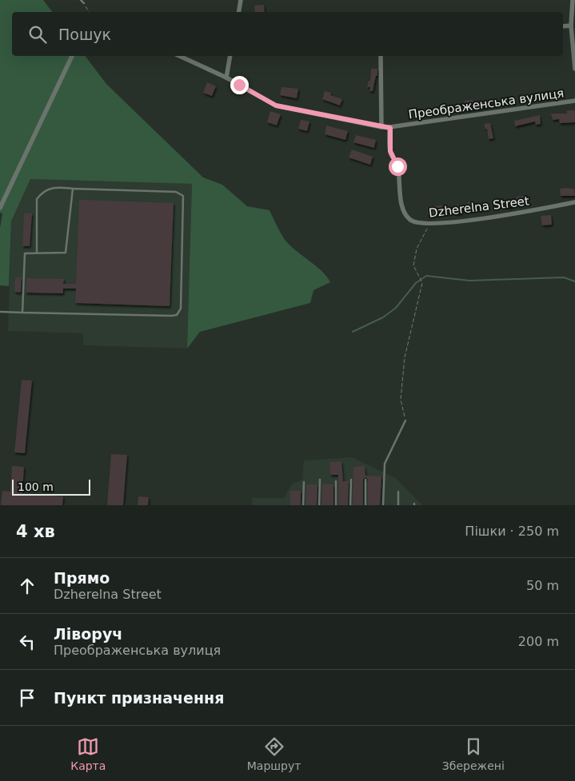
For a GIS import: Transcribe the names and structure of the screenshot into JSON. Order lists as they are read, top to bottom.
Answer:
{
  "streets": {
    "street": ["Преображенська вулиця", "Dzherelna Street"]
  },
  "crossings": [
    ["Преображенська вулиця", "Dzherelna Street"]
  ],
  "scale_bar": "100 m",
  "page": {
    "search": "Пошук",
    "scale": "100 m",
    "heading": ["4 хв", "Пішки · 250 m"],
    "list": [
      ["Прямо", "Dzherelna Street", "50 m"],
      ["Ліворуч", "Преображенська вулиця", "200 m"],
      "Пункт призначення"
    ],
    "nav": ["Карта", "Маршрут", "Збережені"]
  }
}
